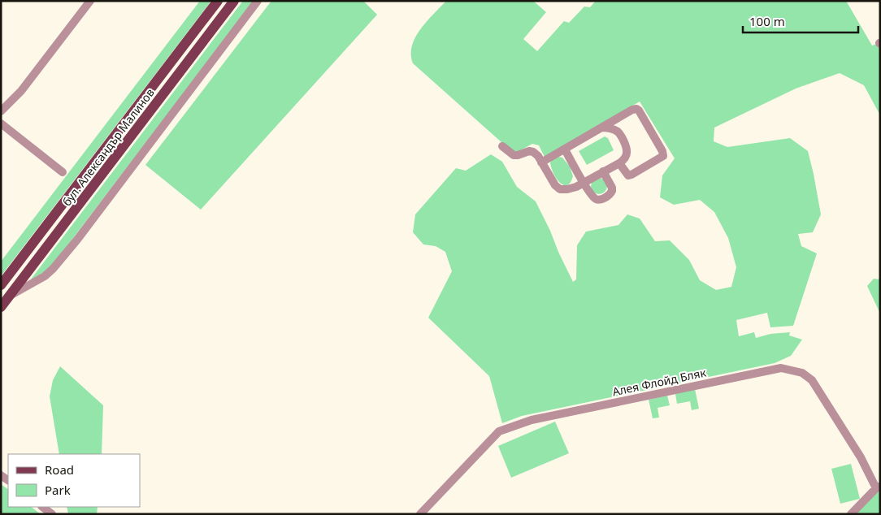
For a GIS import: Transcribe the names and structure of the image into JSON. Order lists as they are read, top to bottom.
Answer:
{
  "streets": {
    "main road": ["бул. Александър Малинов"],
    "street": ["Алея Флойд Бляк"]
  },
  "legend": ["Road", "Park"],
  "scale_bar": "100 m"
}
